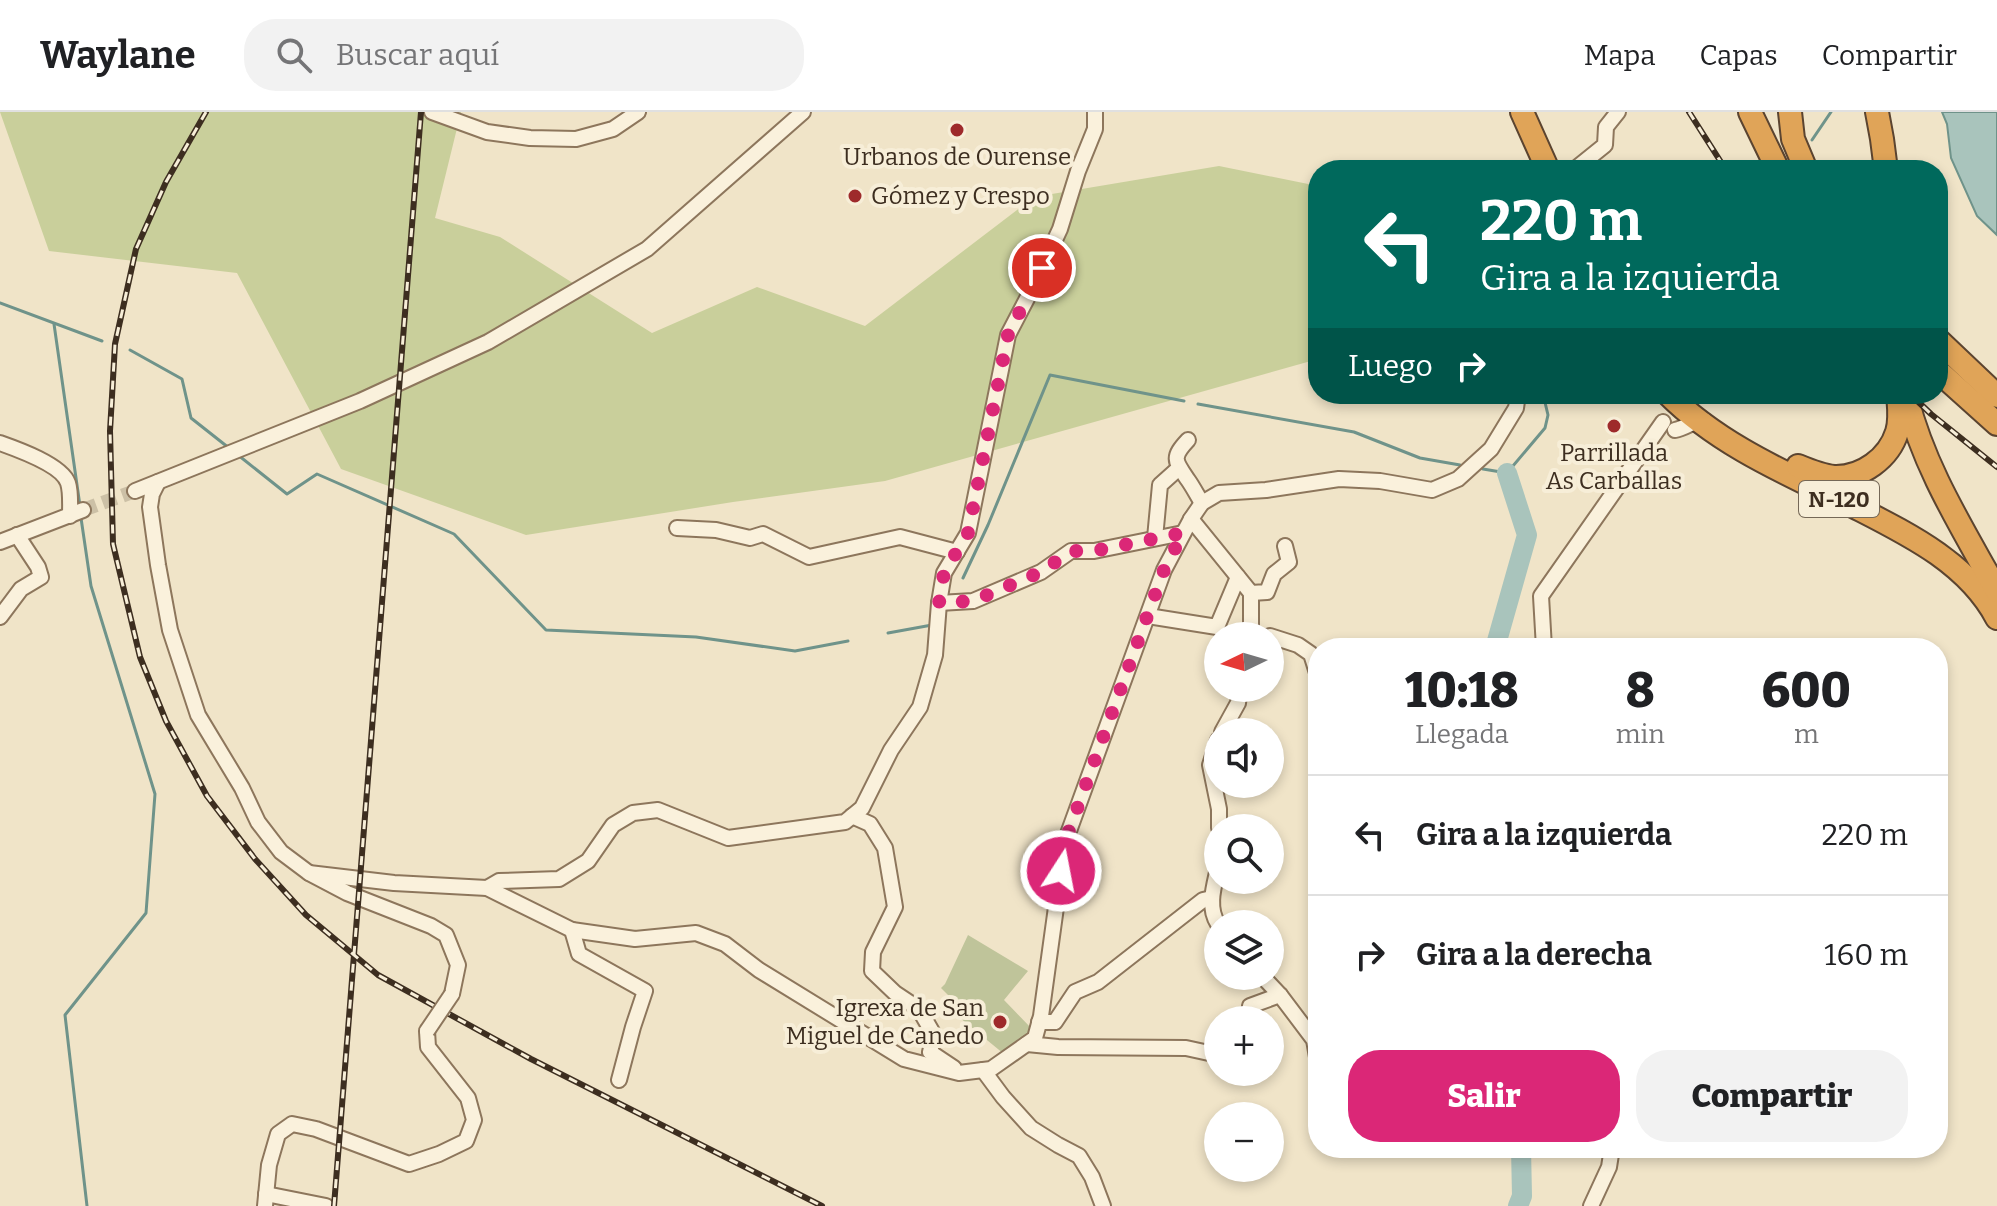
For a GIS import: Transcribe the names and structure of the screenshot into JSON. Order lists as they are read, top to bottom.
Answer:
{
  "streets": {
    "highway": ["N-120"]
  },
  "places": [
    "Urbanos de Ourense",
    "Gómez y Crespo",
    "Parrillada As Carballas",
    "Igrexa de San Miguel de Canedo"
  ],
  "north": "left",
  "page": {
    "header": "Waylane",
    "search": "Buscar aquí",
    "nav": ["Mapa", "Capas", "Compartir"],
    "turn": ["220 m", "Gira a la izquierda"],
    "then": "Luego",
    "map_buttons": ["+", "−"],
    "eta": [
      "10:18",
      "Llegada",
      "8",
      "min",
      "600",
      "m"
    ],
    "list": [
      {
        "name": "Gira a la izquierda",
        "value": "220 m"
      },
      {
        "name": "Gira a la derecha",
        "value": "160 m"
      }
    ],
    "buttons": ["Salir", "Compartir"]
  }
}
